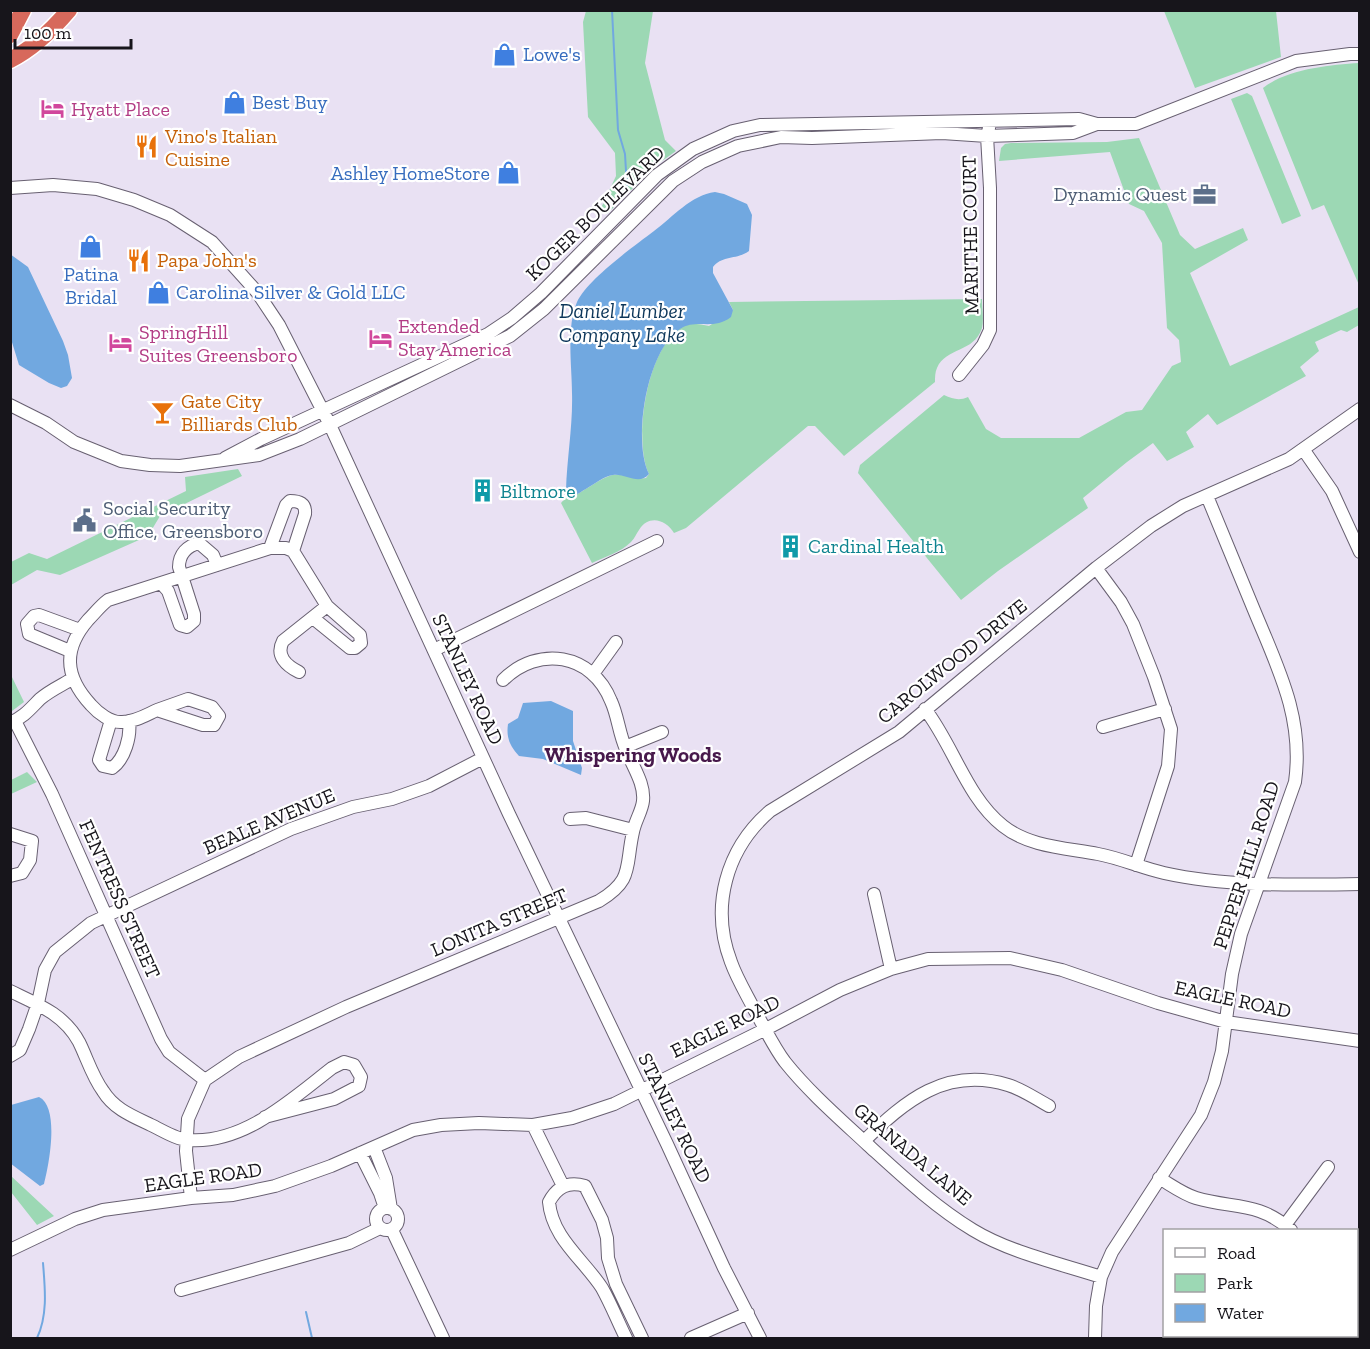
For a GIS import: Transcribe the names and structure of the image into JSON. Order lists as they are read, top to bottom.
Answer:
{
  "streets": {
    "street": [
      "KOGER BOULEVARD",
      "MARITHE COURT",
      "CAROLWOOD DRIVE",
      "STANLEY ROAD",
      "BEALE AVENUE",
      "PEPPER HILL ROAD",
      "FENTRESS STREET",
      "LONITA STREET",
      "EAGLE ROAD",
      "GRANADA LANE"
    ]
  },
  "crossings": [
    ["KOGER BOULEVARD", "MARITHE COURT"],
    ["KOGER BOULEVARD", "STANLEY ROAD"],
    ["CAROLWOOD DRIVE", "PEPPER HILL ROAD"],
    ["CAROLWOOD DRIVE", "EAGLE ROAD"],
    ["CAROLWOOD DRIVE", "GRANADA LANE"],
    ["STANLEY ROAD", "BEALE AVENUE"],
    ["STANLEY ROAD", "LONITA STREET"],
    ["STANLEY ROAD", "EAGLE ROAD"],
    ["BEALE AVENUE", "FENTRESS STREET"],
    ["PEPPER HILL ROAD", "EAGLE ROAD"],
    ["PEPPER HILL ROAD", "GRANADA LANE"],
    ["FENTRESS STREET", "LONITA STREET"],
    ["EAGLE ROAD", "GRANADA LANE"]
  ],
  "districts": ["Whispering Woods"],
  "water": ["Daniel Lumber Company Lake"],
  "places": {
    "shop": [
      "Lowe's",
      "Best Buy",
      "Ashley HomeStore",
      "Patina Bridal",
      "Carolina Silver & Gold LLC"
    ],
    "hotel": ["Hyatt Place", "Extended Stay America", "SpringHill Suites Greensboro"],
    "restaurant": ["Vino's Italian Cuisine", "Papa John's"],
    "office": ["Dynamic Quest"],
    "bar": ["Gate City Billiards Club"],
    "building": ["Biltmore", "Cardinal Health"],
    "public building": ["Social Security Office, Greensboro"]
  },
  "legend": ["Road", "Park", "Water"],
  "scale_bar": "100 m"
}
